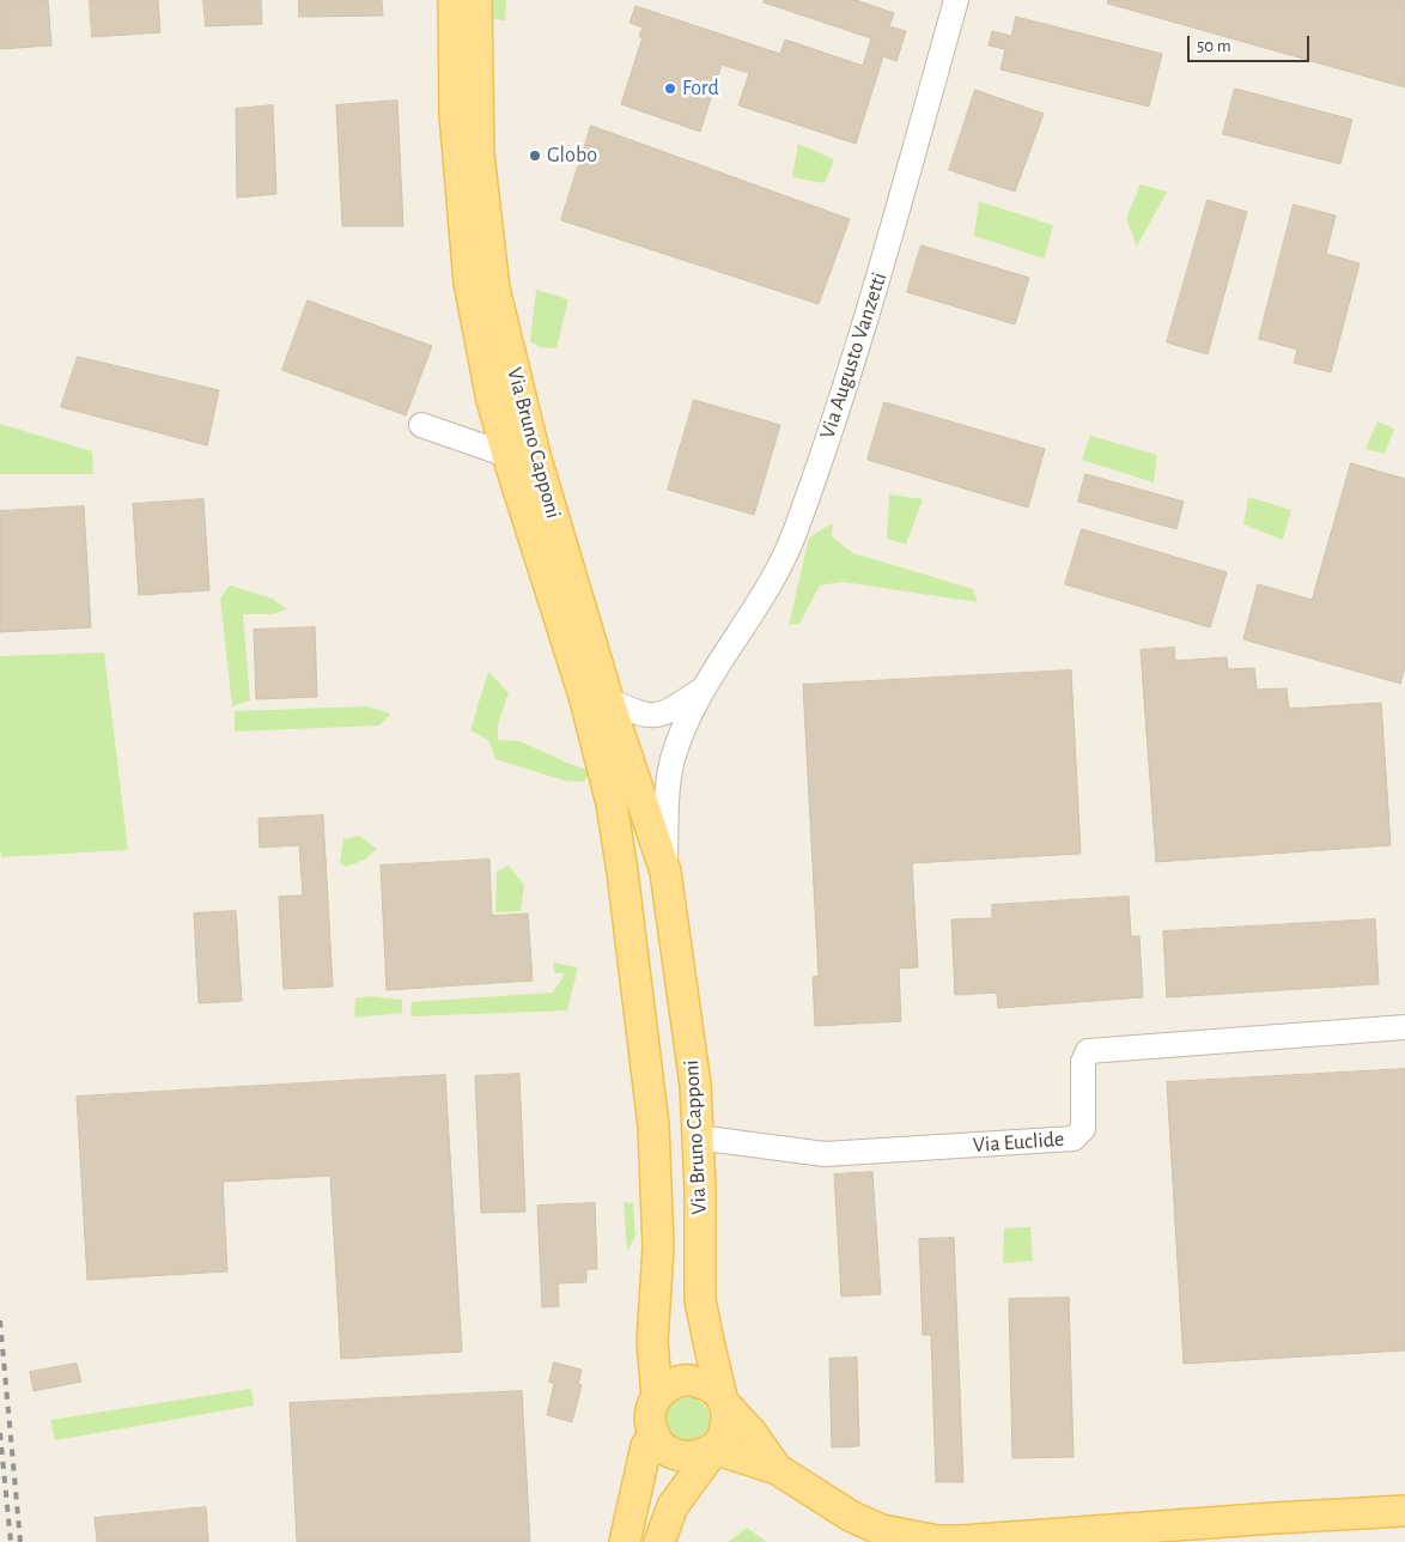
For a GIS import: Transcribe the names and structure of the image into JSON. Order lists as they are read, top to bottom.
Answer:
{
  "streets": {
    "main road": ["Via Bruno Capponi"],
    "street": ["Via Augusto Vanzetti", "Via Euclide"]
  },
  "crossings": [
    ["Via Augusto Vanzetti", "Via Bruno Capponi"],
    ["Via Bruno Capponi", "Via Euclide"]
  ],
  "places": ["Ford", "Globo"],
  "scale_bar": "50 m"
}
